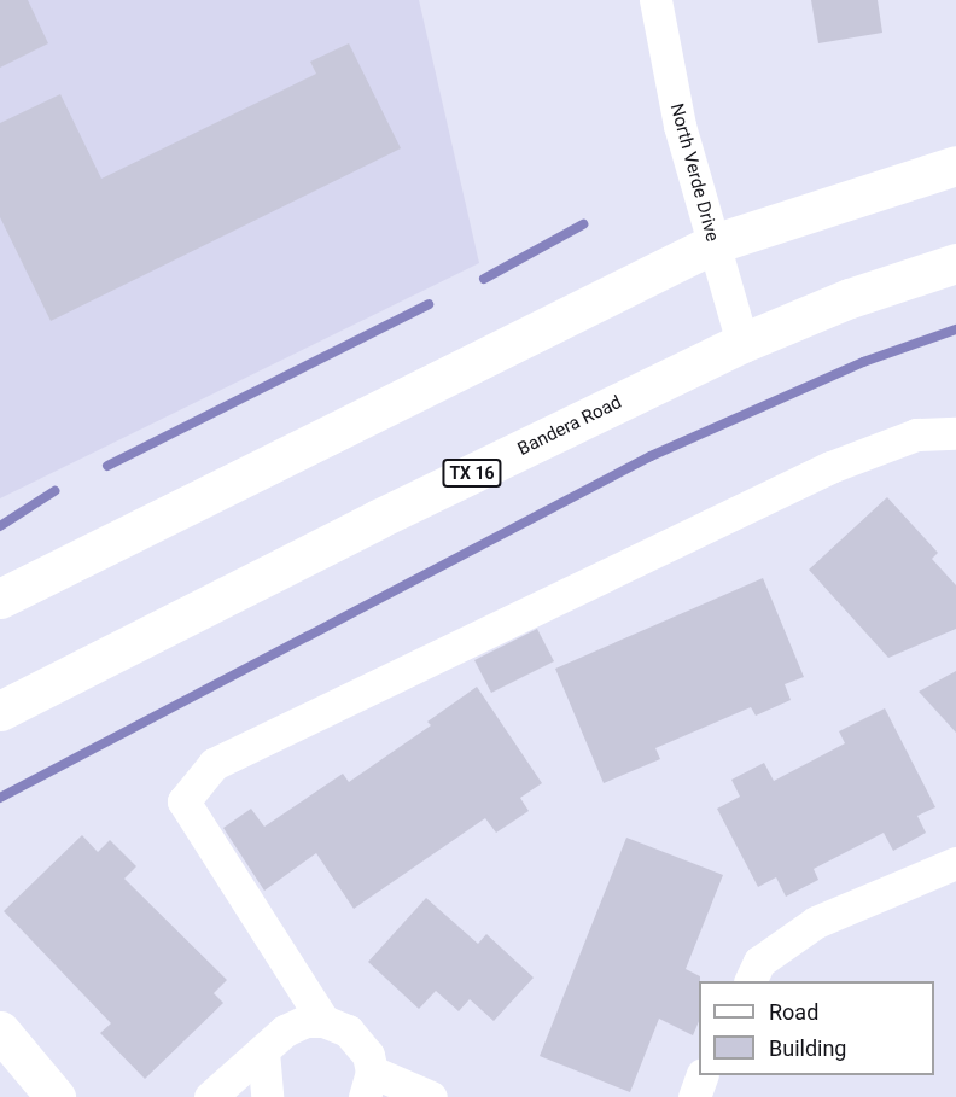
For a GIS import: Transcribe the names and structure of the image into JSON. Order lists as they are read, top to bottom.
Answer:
{
  "streets": {
    "main road": ["Bandera Road", "TX 16"],
    "street": ["North Verde Drive"]
  },
  "crossings": [
    ["North Verde Drive", "Bandera Road"]
  ],
  "legend": ["Road", "Building"]
}
